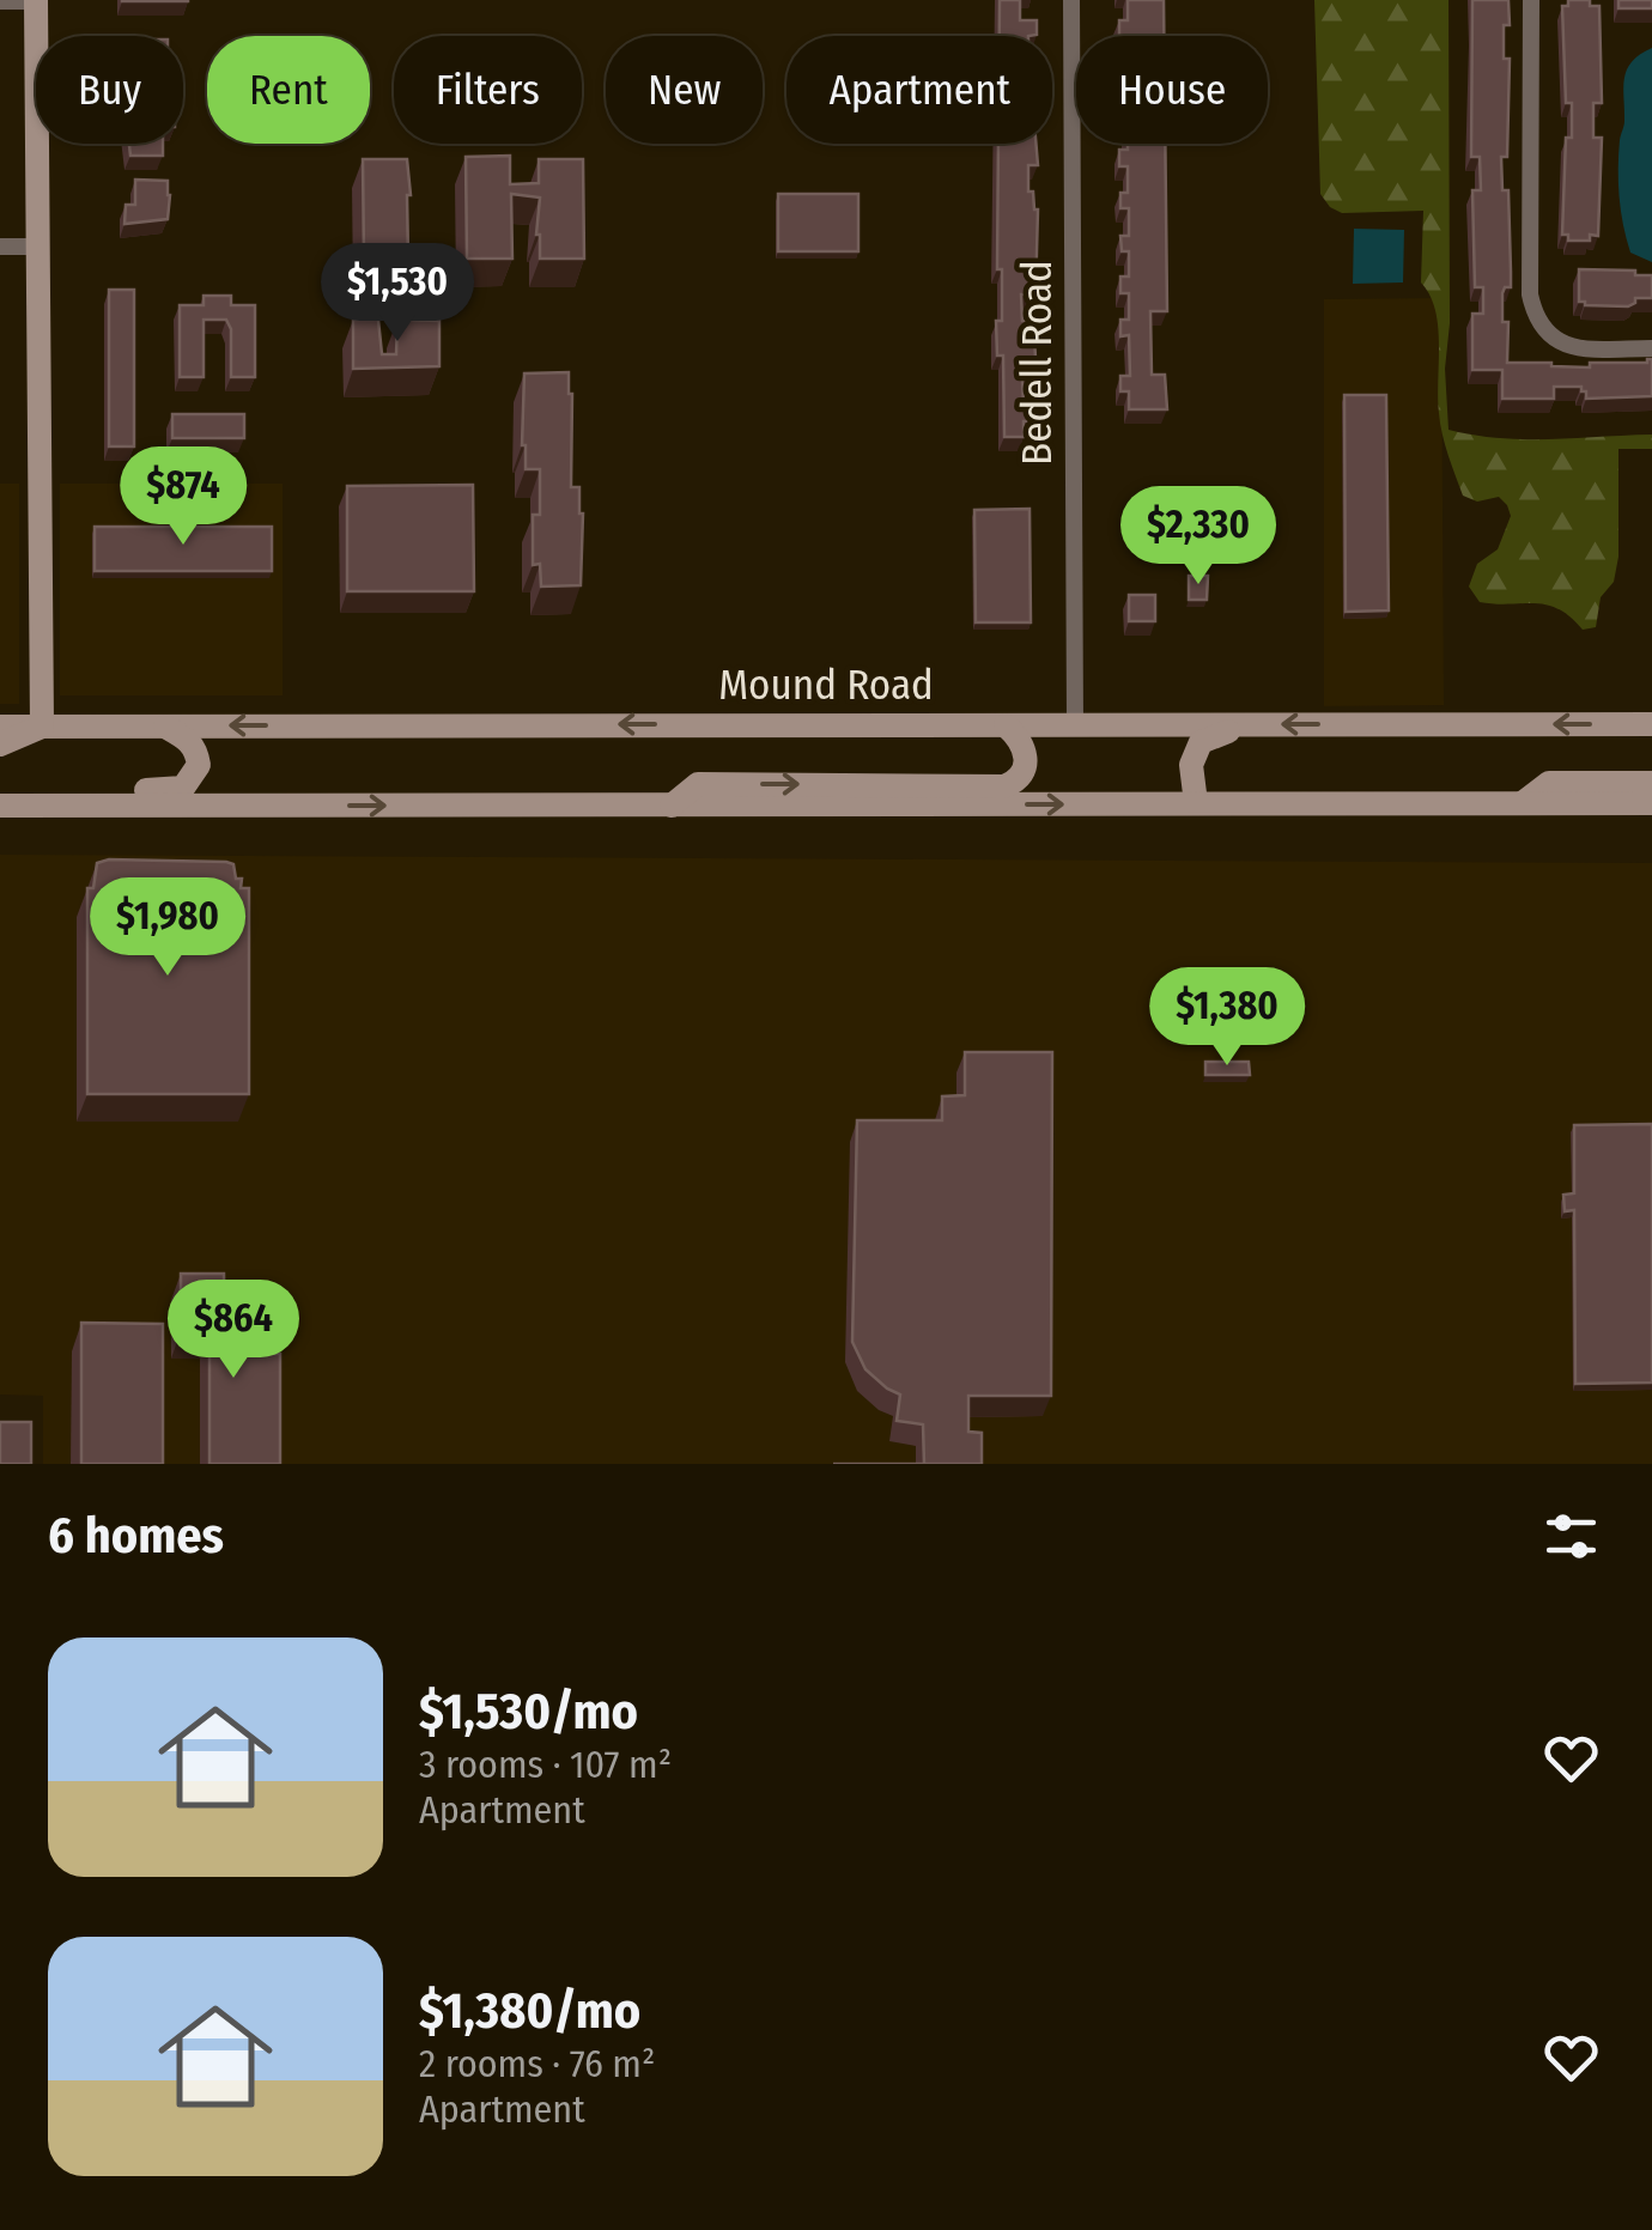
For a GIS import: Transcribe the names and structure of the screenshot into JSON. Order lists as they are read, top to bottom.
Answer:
{
  "streets": {
    "main road": ["Mound Road"],
    "street": ["Bedell Road"]
  },
  "crossings": [
    ["Bedell Road", "Mound Road"]
  ],
  "page": {
    "chip": [
      "Buy",
      "Rent",
      "Filters",
      "New",
      "Apartment",
      "House"
    ],
    "price": [
      "$1,530",
      "$874",
      "$2,330",
      "$1,980",
      "$1,380",
      "$864"
    ],
    "heading": "6 homes",
    "list": [
      {
        "name": "$1,530/mo",
        "note": "3 rooms · 107 m² · Apartment"
      },
      {
        "name": "$1,380/mo",
        "note": "2 rooms · 76 m² · Apartment"
      }
    ]
  }
}
